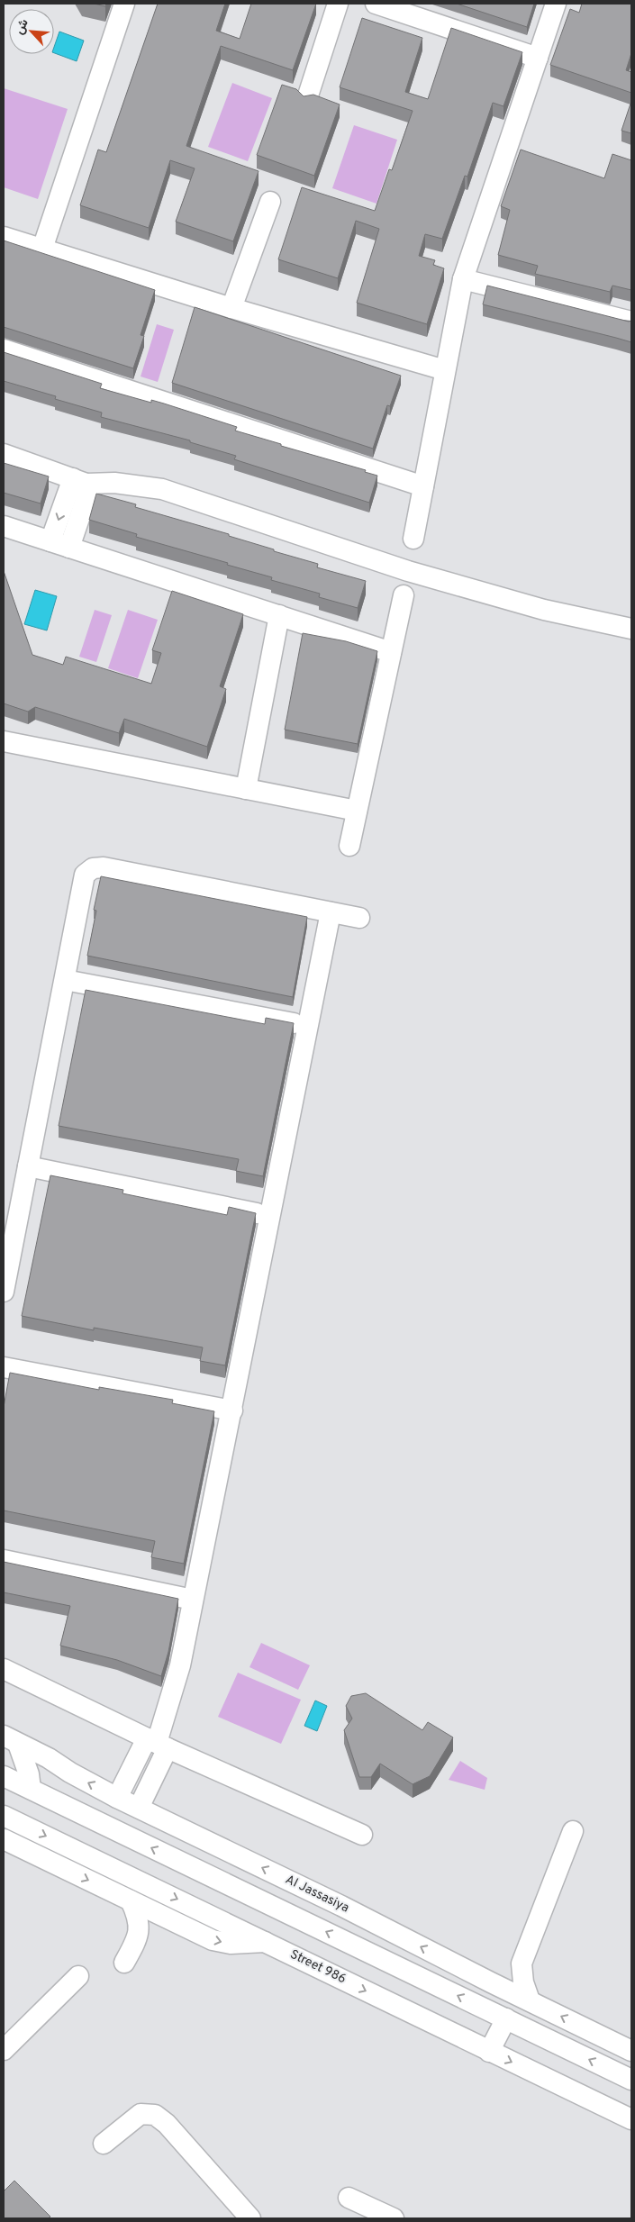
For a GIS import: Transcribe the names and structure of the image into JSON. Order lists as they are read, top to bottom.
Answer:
{
  "streets": {
    "street": ["Al Jassasiya", "Street 986"]
  },
  "north": "top left"
}
